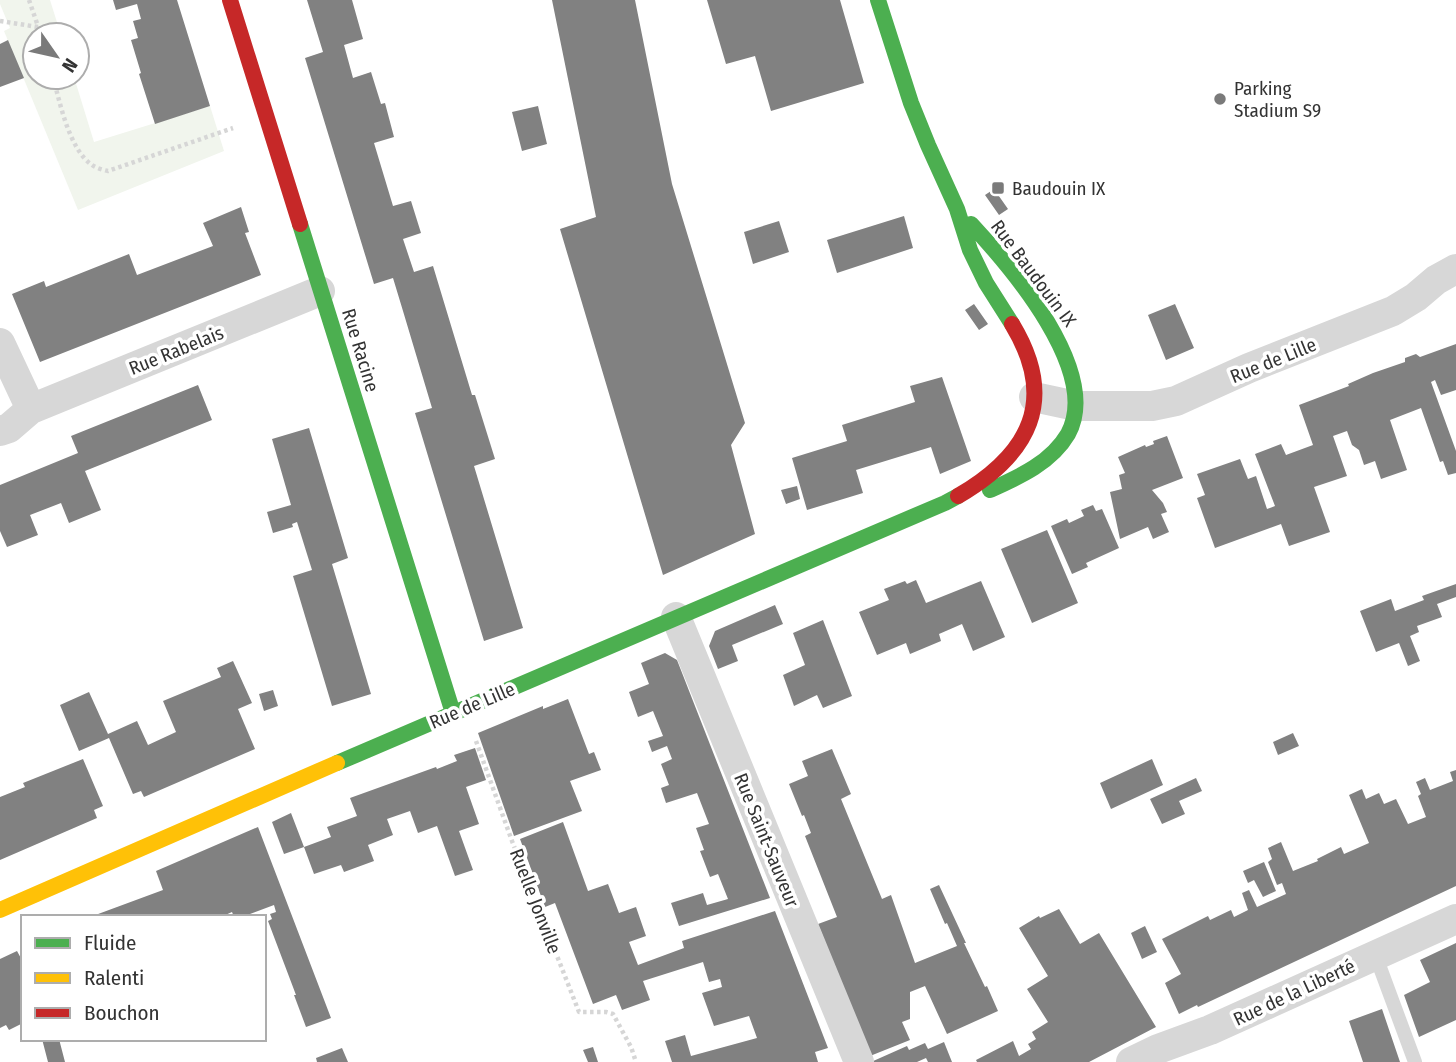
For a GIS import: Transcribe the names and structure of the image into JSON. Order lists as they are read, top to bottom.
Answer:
{
  "streets": {
    "street": [
      "Rue Baudouin IX",
      "Rue Rabelais",
      "Rue Racine",
      "Rue de Lille",
      "Rue Saint-Sauveur",
      "Rue de la Liberté"
    ],
    "path": ["Ruelle Jonville"]
  },
  "crossings": [
    ["Rue Baudouin IX", "Rue de Lille"],
    ["Rue Rabelais", "Rue Racine"],
    ["Rue Racine", "Rue de Lille"],
    ["Rue Racine", "Ruelle Jonville"],
    ["Rue de Lille", "Rue Saint-Sauveur"],
    ["Rue de Lille", "Ruelle Jonville"]
  ],
  "places": {
    "other": ["Parking Stadium S9"],
    "transit": ["Baudouin IX"]
  },
  "legend": ["Fluide", "Ralenti", "Bouchon"],
  "north": "bottom right"
}
